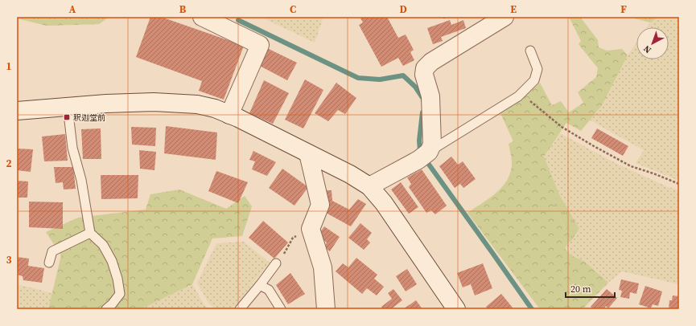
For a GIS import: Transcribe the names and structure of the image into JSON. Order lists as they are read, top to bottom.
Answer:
{
  "places": {
    "transit": ["釈迦堂前"]
  },
  "scale_bar": "20 m",
  "north": "bottom left",
  "grid": {
    "columns": [
      "A",
      "B",
      "C",
      "D",
      "E",
      "F"
    ],
    "rows": ["1", "2", "3"]
  }
}
